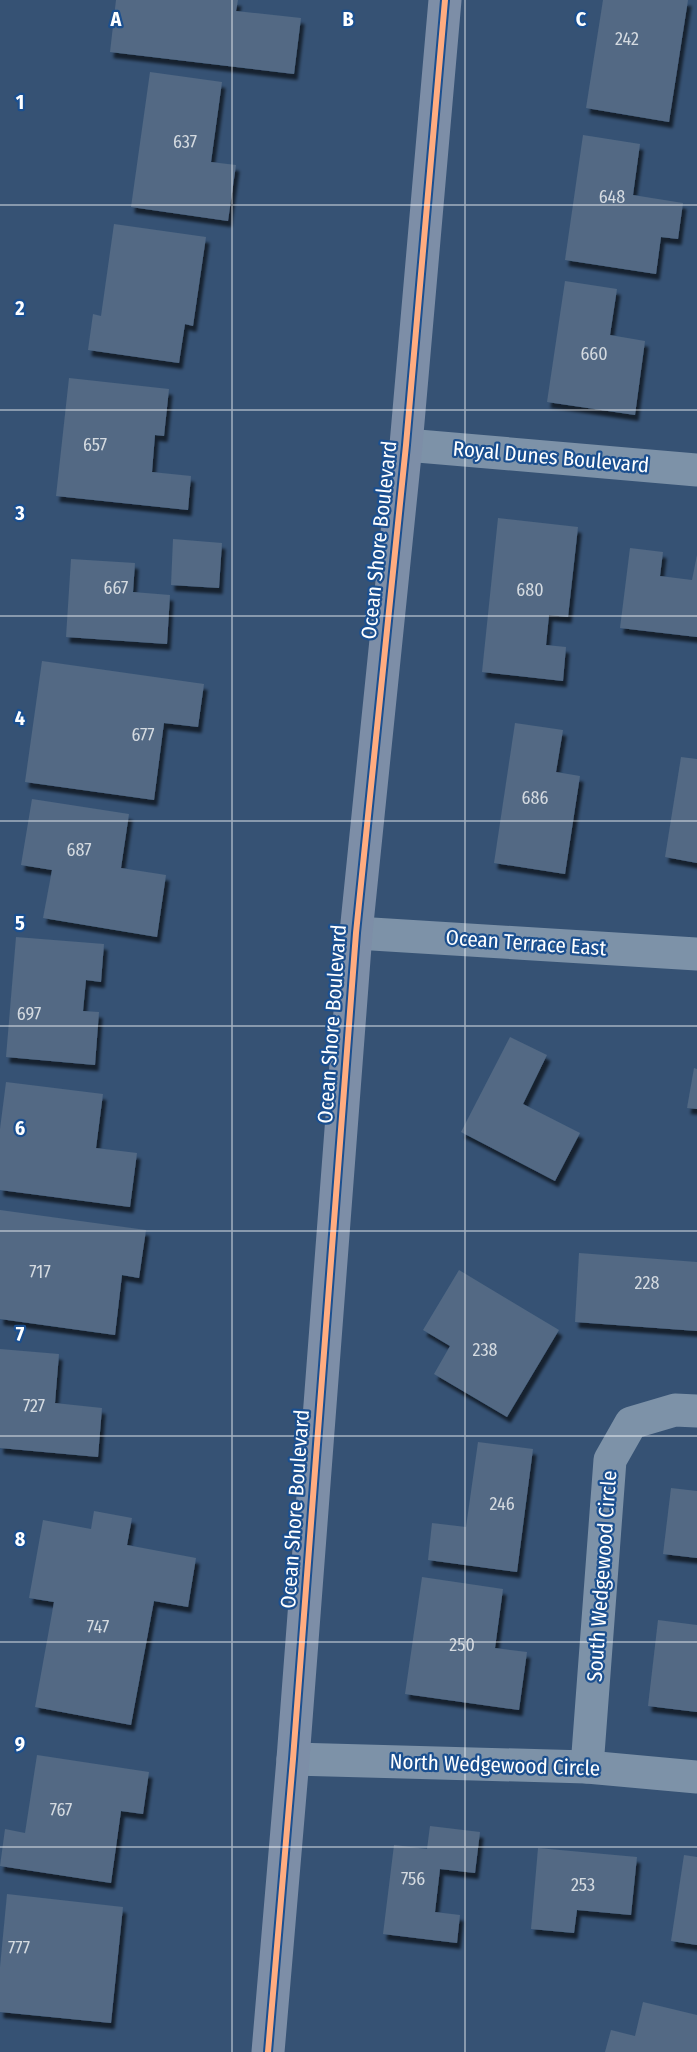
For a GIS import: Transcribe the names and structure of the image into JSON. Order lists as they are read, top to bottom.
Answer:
{
  "streets": {
    "main road": ["Ocean Shore Boulevard"],
    "street": [
      "Royal Dunes Boulevard",
      "Ocean Terrace East",
      "South Wedgewood Circle",
      "North Wedgewood Circle"
    ]
  },
  "crossings": [
    ["Royal Dunes Boulevard", "Ocean Shore Boulevard"],
    ["Ocean Shore Boulevard", "Ocean Terrace East"],
    ["Ocean Shore Boulevard", "North Wedgewood Circle"],
    ["South Wedgewood Circle", "North Wedgewood Circle"]
  ],
  "house_numbers": [
    "242",
    "637",
    "648",
    "660",
    "657",
    "667",
    "680",
    "677",
    "686",
    "687",
    "697",
    "717",
    "228",
    "238",
    "727",
    "246",
    "747",
    "250",
    "767",
    "756",
    "253",
    "777"
  ],
  "grid": {
    "columns": ["A", "B", "C"],
    "rows": [
      "1",
      "2",
      "3",
      "4",
      "5",
      "6",
      "7",
      "8",
      "9"
    ]
  }
}
